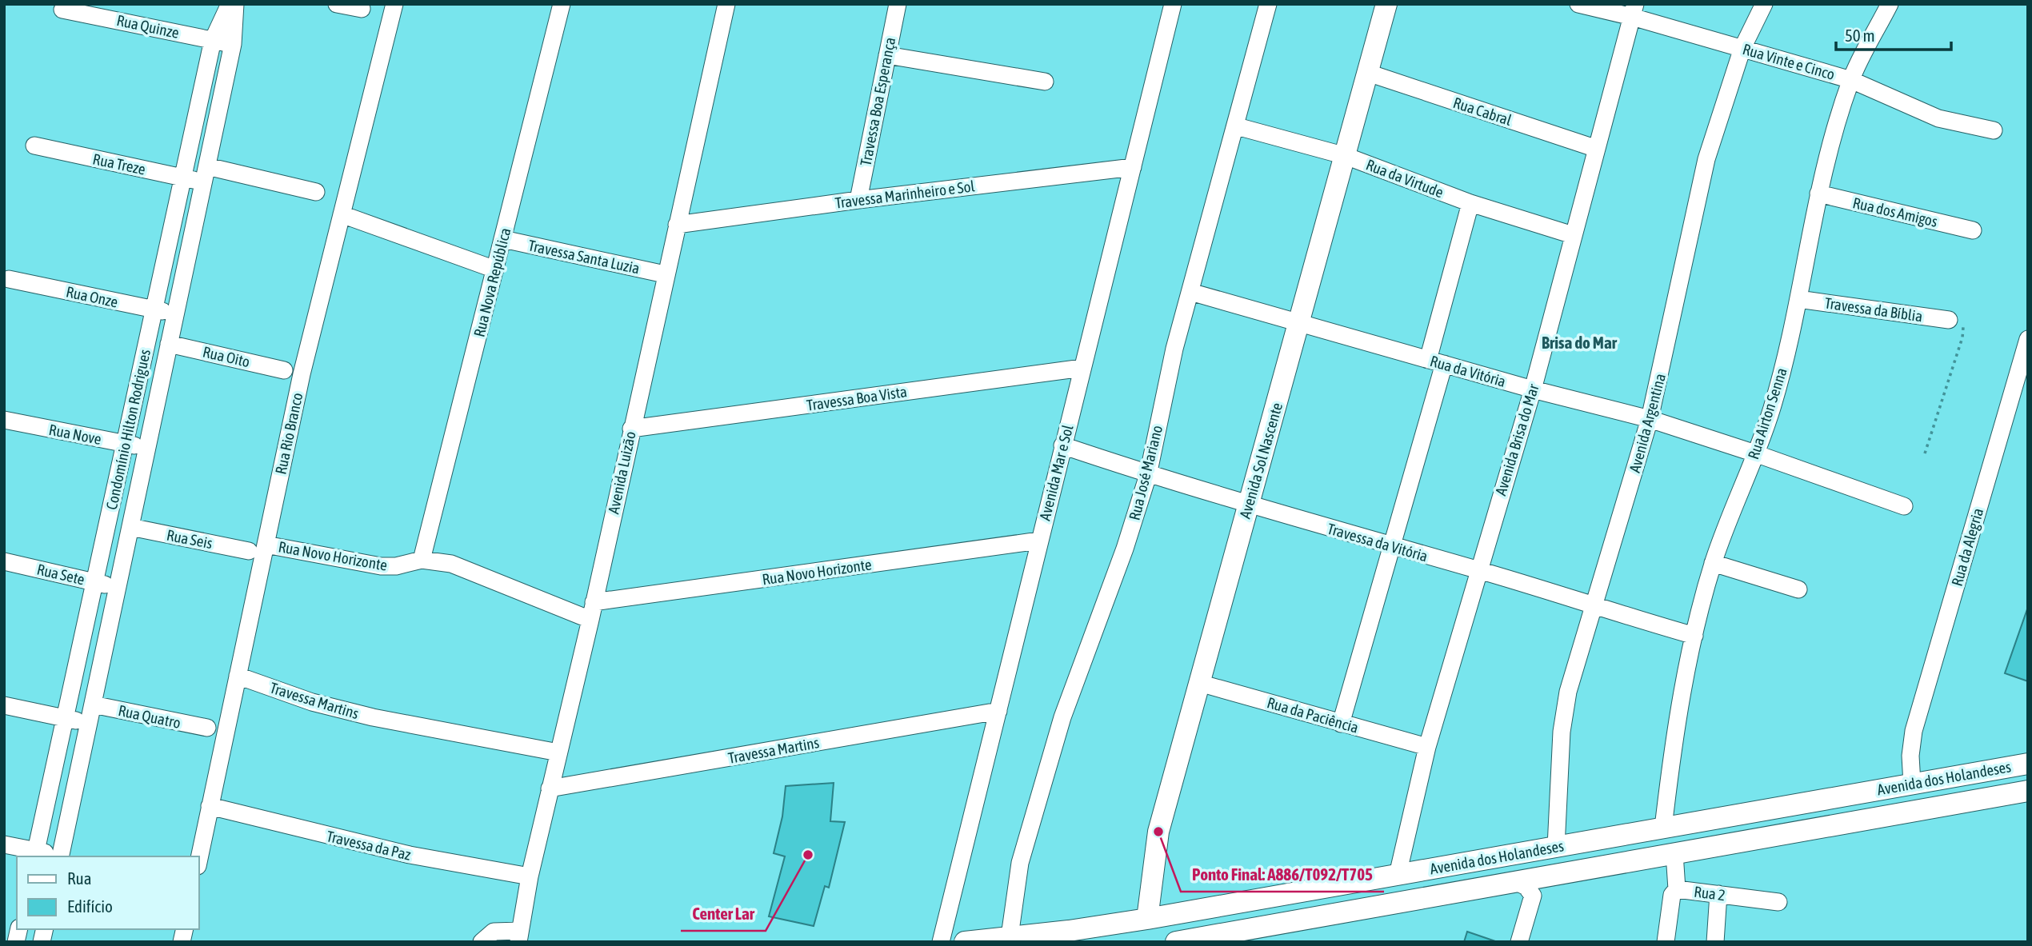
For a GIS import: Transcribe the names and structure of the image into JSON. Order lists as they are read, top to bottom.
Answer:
{
  "streets": {
    "main road": ["Avenida Sol Nascente", "Avenida dos Holandeses"],
    "street": [
      "Rua Quinze",
      "Rua Vinte e Cinco",
      "Travessa Boa Esperança",
      "Rua Cabral",
      "Rua Treze",
      "Rua da Virtude",
      "Travessa Marinheiro e Sol",
      "Rua dos Amigos",
      "Travessa Santa Luzia",
      "Rua Nova República",
      "Rua Onze",
      "Travessa da Bíblia",
      "Rua Oito",
      "Rua da Vitória",
      "Travessa Boa Vista",
      "Rua Airton Senna",
      "Avenida Argentina",
      "Condomínio Hilton Rodrigues",
      "Rua Rio Branco",
      "Rua Nove",
      "Avenida Brisa do Mar",
      "Avenida Luizão",
      "Avenida Mar e Sol",
      "Rua José Mariano",
      "Rua Seis",
      "Travessa da Vitória",
      "Rua da Alegria",
      "Rua Novo Horizonte",
      "Rua Sete",
      "Travessa Martins",
      "Rua da Paciência",
      "Rua Quatro",
      "Travessa da Paz",
      "Rua 2"
    ]
  },
  "crossings": [
    ["Rua Quinze", "Condomínio Hilton Rodrigues"],
    ["Rua Vinte e Cinco", "Rua Airton Senna"],
    ["Rua Vinte e Cinco", "Avenida Argentina"],
    ["Rua Vinte e Cinco", "Avenida Brisa do Mar"],
    ["Travessa Boa Esperança", "Travessa Marinheiro e Sol"],
    ["Rua Cabral", "Avenida Brisa do Mar"],
    ["Rua Cabral", "Avenida Sol Nascente"],
    ["Rua Treze", "Condomínio Hilton Rodrigues"],
    ["Rua da Virtude", "Avenida Brisa do Mar"],
    ["Rua da Virtude", "Avenida Sol Nascente"],
    ["Rua da Virtude", "Rua José Mariano"],
    ["Travessa Marinheiro e Sol", "Avenida Luizão"],
    ["Travessa Marinheiro e Sol", "Avenida Mar e Sol"],
    ["Rua dos Amigos", "Rua Airton Senna"],
    ["Travessa Santa Luzia", "Rua Nova República"],
    ["Travessa Santa Luzia", "Avenida Luizão"],
    ["Rua Nova República", "Rua Novo Horizonte"],
    ["Rua Onze", "Condomínio Hilton Rodrigues"],
    ["Travessa da Bíblia", "Rua Airton Senna"],
    ["Rua Oito", "Condomínio Hilton Rodrigues"],
    ["Rua da Vitória", "Rua Airton Senna"],
    ["Rua da Vitória", "Avenida Argentina"],
    ["Rua da Vitória", "Avenida Brisa do Mar"],
    ["Rua da Vitória", "Avenida Sol Nascente"],
    ["Rua da Vitória", "Rua José Mariano"],
    ["Travessa Boa Vista", "Avenida Luizão"],
    ["Travessa Boa Vista", "Avenida Mar e Sol"],
    ["Rua Airton Senna", "Travessa da Vitória"],
    ["Rua Airton Senna", "Avenida dos Holandeses"],
    ["Avenida Argentina", "Travessa da Vitória"],
    ["Avenida Argentina", "Avenida dos Holandeses"],
    ["Condomínio Hilton Rodrigues", "Rua Nove"],
    ["Condomínio Hilton Rodrigues", "Rua Seis"],
    ["Condomínio Hilton Rodrigues", "Rua Sete"],
    ["Condomínio Hilton Rodrigues", "Rua Quatro"],
    ["Rua Rio Branco", "Rua Novo Horizonte"],
    ["Rua Rio Branco", "Travessa Martins"],
    ["Rua Rio Branco", "Travessa da Paz"],
    ["Avenida Brisa do Mar", "Travessa da Vitória"],
    ["Avenida Brisa do Mar", "Rua da Paciência"],
    ["Avenida Brisa do Mar", "Avenida dos Holandeses"],
    ["Avenida Sol Nascente", "Travessa da Vitória"],
    ["Avenida Sol Nascente", "Rua da Paciência"],
    ["Avenida Sol Nascente", "Avenida dos Holandeses"],
    ["Avenida Luizão", "Rua Novo Horizonte"],
    ["Avenida Luizão", "Travessa Martins"],
    ["Avenida Luizão", "Travessa da Paz"],
    ["Avenida Mar e Sol", "Travessa da Vitória"],
    ["Avenida Mar e Sol", "Rua Novo Horizonte"],
    ["Avenida Mar e Sol", "Travessa Martins"],
    ["Rua José Mariano", "Travessa da Vitória"],
    ["Rua José Mariano", "Avenida dos Holandeses"],
    ["Rua da Alegria", "Avenida dos Holandeses"],
    ["Avenida dos Holandeses", "Rua 2"]
  ],
  "districts": ["Brisa do Mar"],
  "places": ["Ponto Final: A886/T092/T705", "Center Lar"],
  "legend": ["Rua", "Edifício"],
  "scale_bar": "50 m"
}
